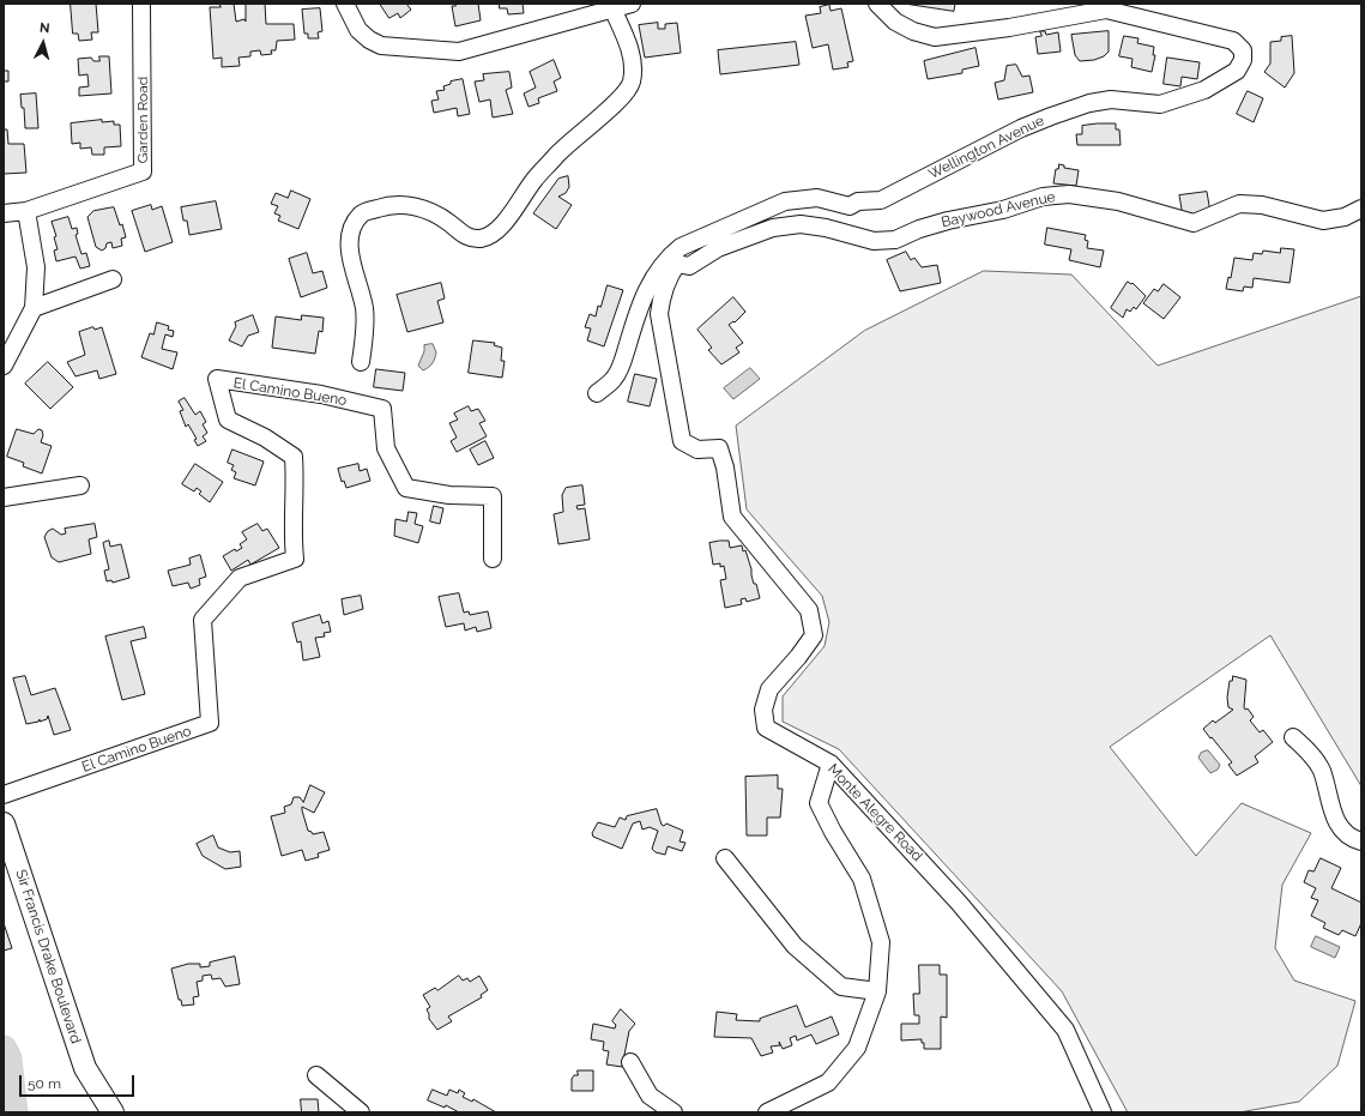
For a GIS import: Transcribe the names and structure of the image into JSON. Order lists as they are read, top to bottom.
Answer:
{
  "streets": {
    "main road": ["Sir Francis Drake Boulevard"],
    "street": [
      "Garden Road",
      "Wellington Avenue",
      "Baywood Avenue",
      "El Camino Bueno",
      "Monte Alegre Road"
    ]
  },
  "crossings": [
    ["Wellington Avenue", "Baywood Avenue"],
    ["Wellington Avenue", "Monte Alegre Road"],
    ["Baywood Avenue", "Monte Alegre Road"]
  ],
  "scale_bar": "50 m",
  "north": "top"
}
